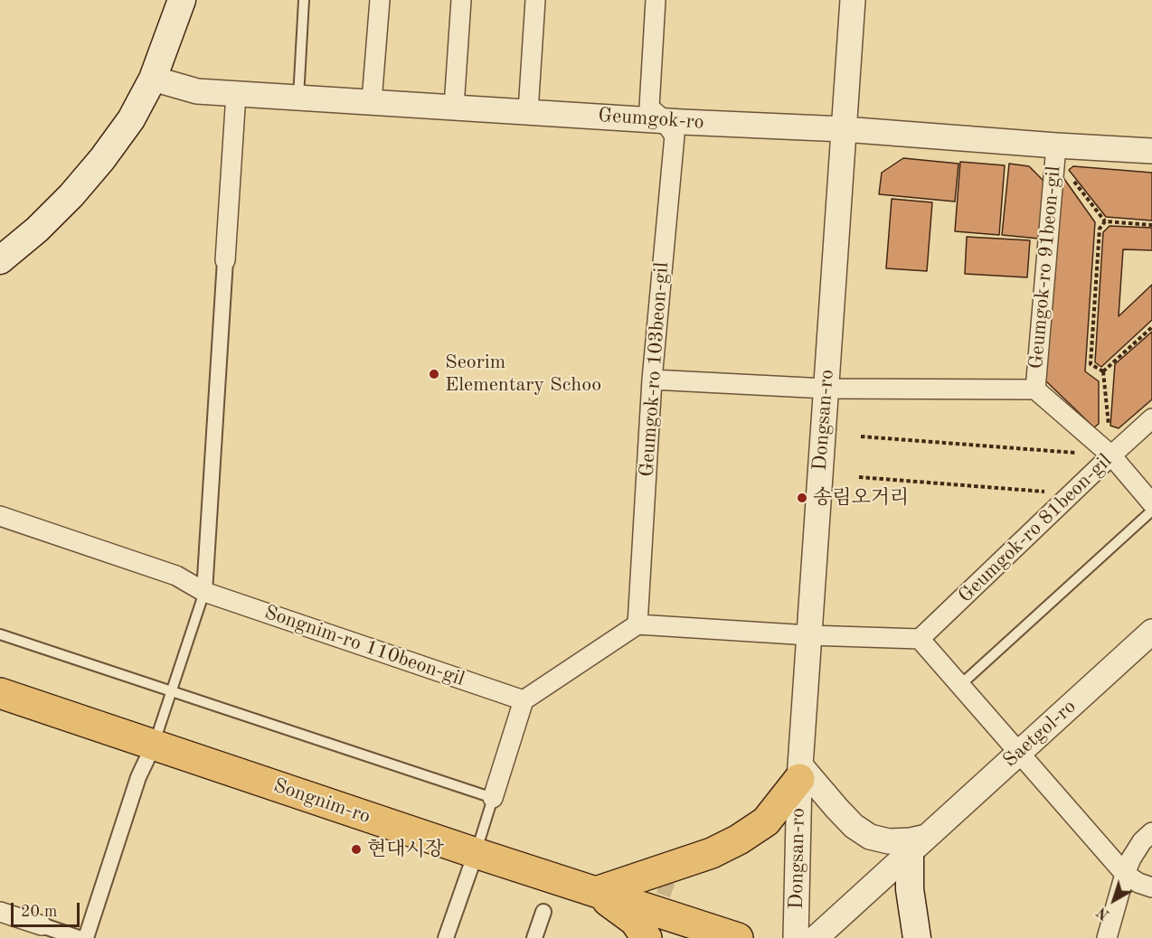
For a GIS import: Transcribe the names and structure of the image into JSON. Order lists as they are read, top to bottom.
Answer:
{
  "streets": {
    "main road": ["Songnim-ro"],
    "street": [
      "Geumgok-ro",
      "Geumgok-ro 91beon-gil",
      "Geumgok-ro 103beon-gil",
      "Dongsan-ro",
      "Geumgok-ro 81beon-gil",
      "Songnim-ro 110beon-gil",
      "Saetgol-ro"
    ]
  },
  "crossings": [
    ["Geumgok-ro", "Geumgok-ro 91beon-gil"],
    ["Geumgok-ro", "Geumgok-ro 103beon-gil"],
    ["Geumgok-ro", "Dongsan-ro"]
  ],
  "places": ["Seorim Elementary Schoo", "송림오거리", "현대시장"],
  "scale_bar": "20 m",
  "north": "bottom left"
}
